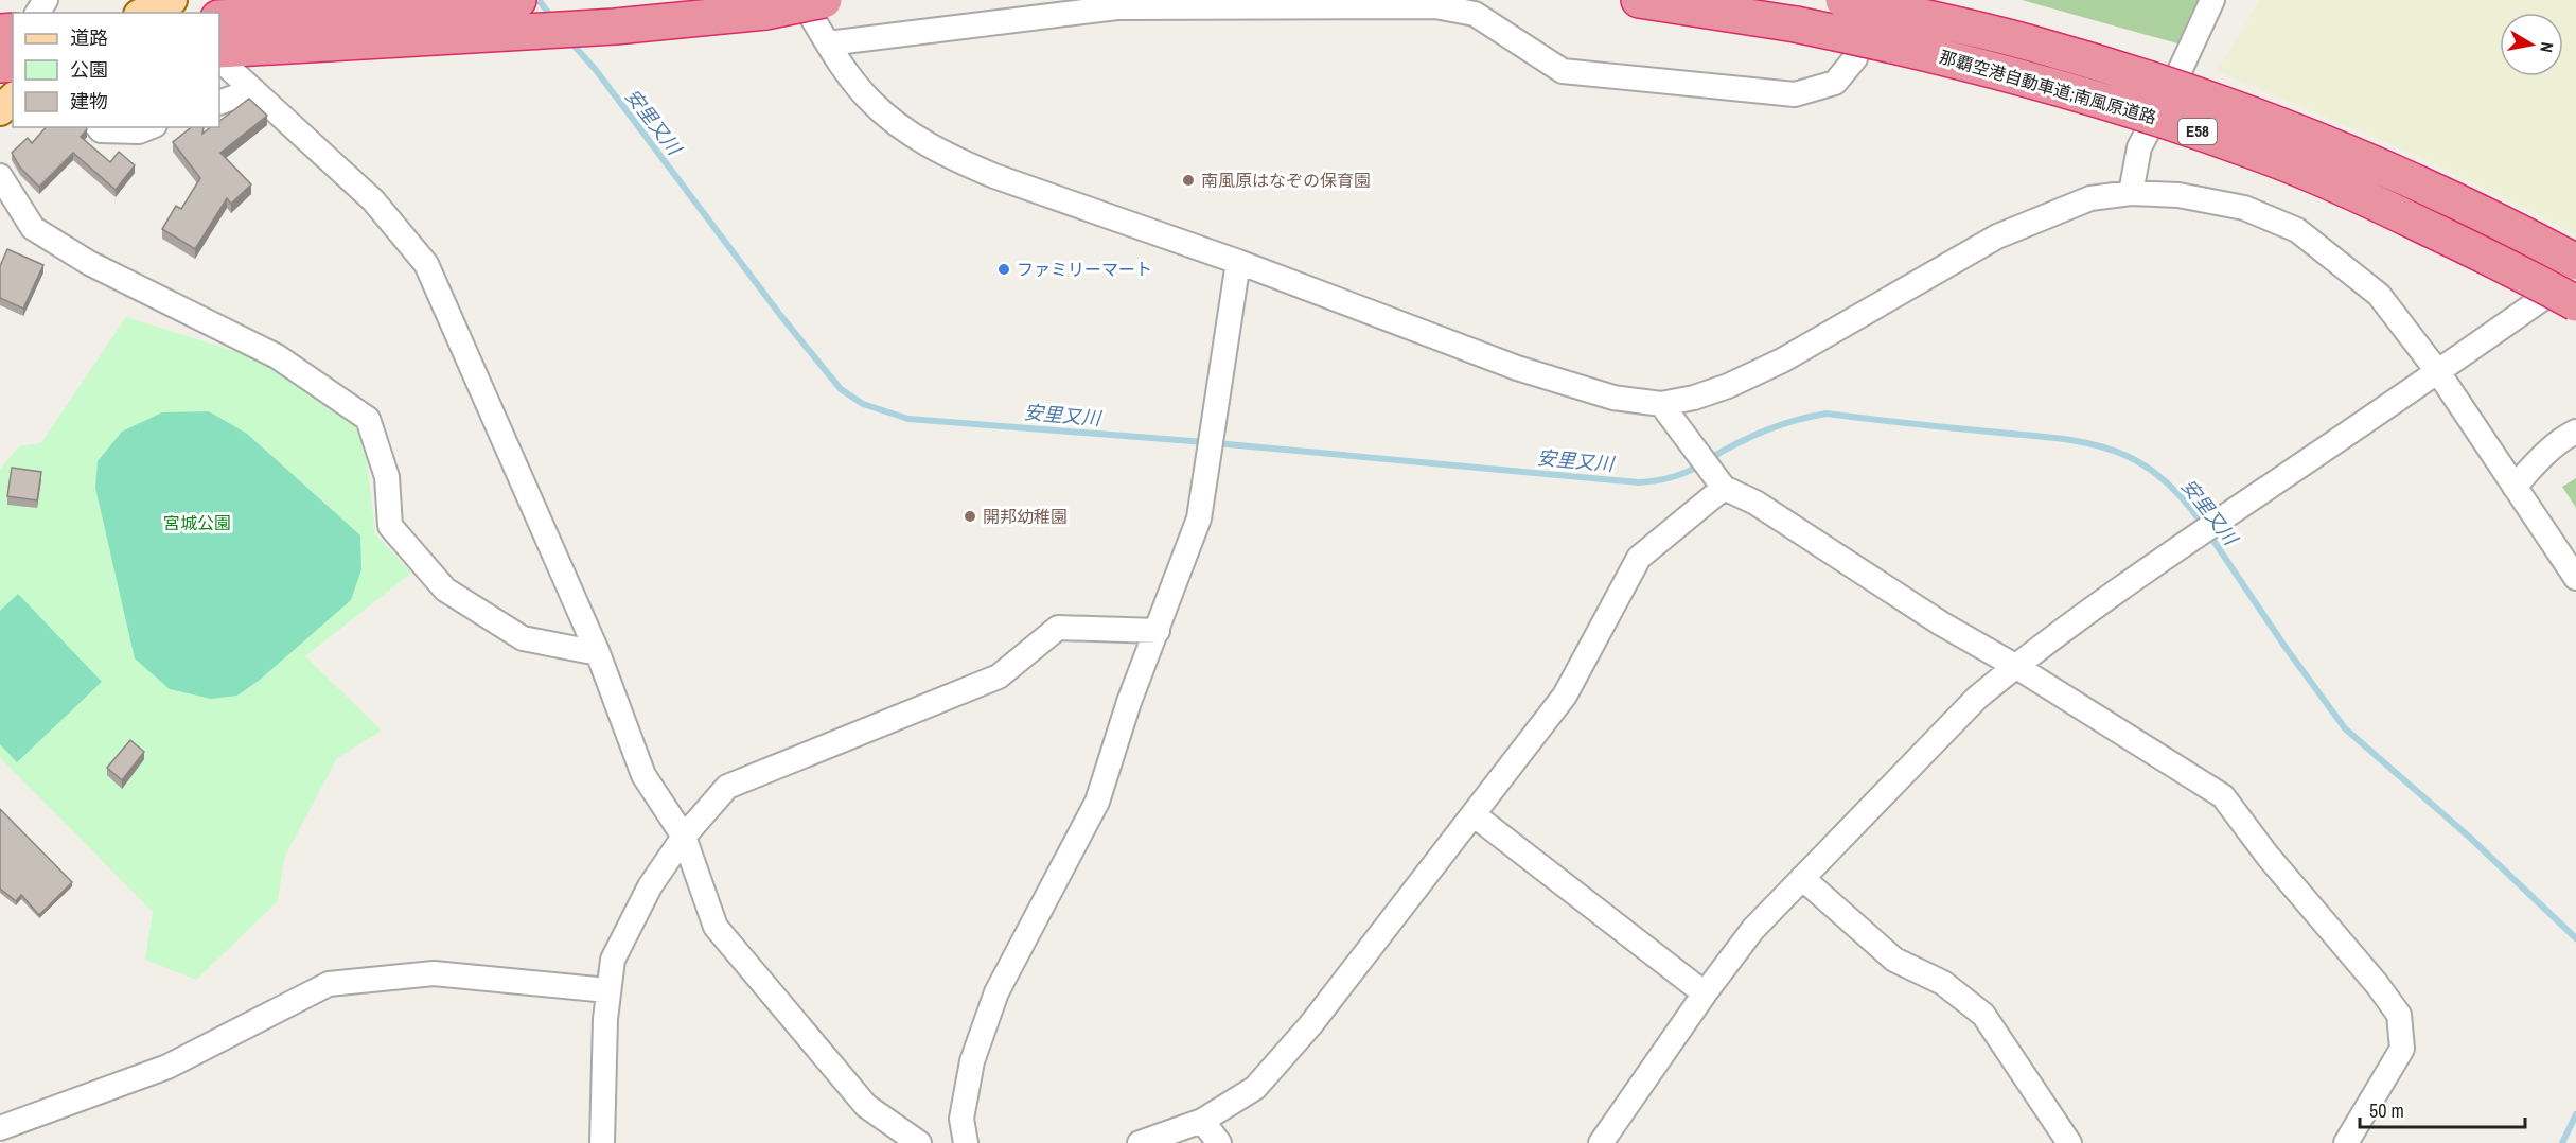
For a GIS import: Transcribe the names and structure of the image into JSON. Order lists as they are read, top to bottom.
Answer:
{
  "streets": {
    "highway": ["那覇空港自動車道;南風原道路", "E58"]
  },
  "water": ["安里又川"],
  "parks": ["宮城公園"],
  "places": ["南風原はなぞの保育園", "ファミリーマート", "開邦幼稚園"],
  "legend": ["道路", "公園", "建物"],
  "scale_bar": "50 m",
  "north": "right"
}
